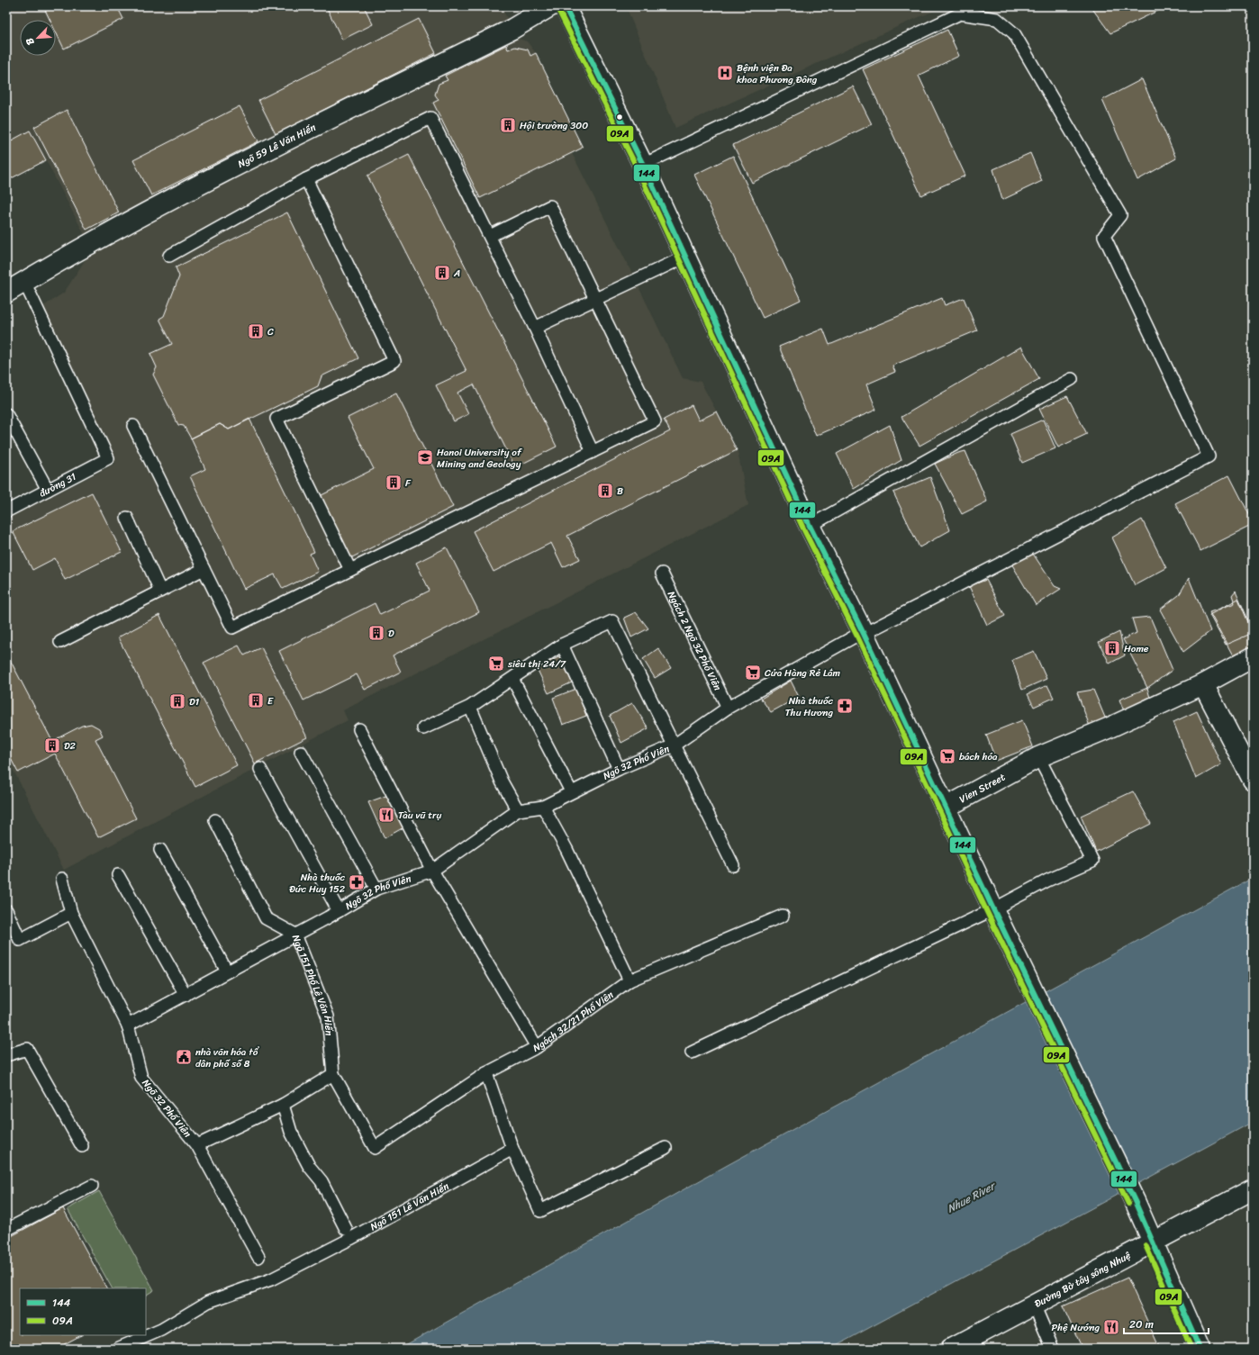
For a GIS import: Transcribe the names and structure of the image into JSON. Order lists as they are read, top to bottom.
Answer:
{
  "streets": {
    "street": ["Ngõ 59 Lê Văn Hiến", "Vien Street", "Đường Bờ tây sông Nhuệ"],
    "lane": [
      "đường 31",
      "Ngách 2 Ngõ 32 Phố Viên",
      "Ngõ 32 Phố Viên",
      "Ngõ 151 Phố Lê Văn Hiến",
      "Ngách 32/21 Phố Viên",
      "Ngõ 151 Lê Văn Hiến"
    ]
  },
  "crossings": [
    ["Ngõ 59 Lê Văn Hiến", "đường 31"],
    ["Ngách 2 Ngõ 32 Phố Viên", "Ngõ 32 Phố Viên"],
    ["Ngõ 32 Phố Viên", "Ngõ 151 Phố Lê Văn Hiến"],
    ["Ngõ 151 Phố Lê Văn Hiến", "Ngách 32/21 Phố Viên"]
  ],
  "water": ["Nhue River"],
  "places": {
    "hospital": ["Bệnh viện Đa khoa Phương Đông"],
    "building": [
      "Hội trường 300",
      "A",
      "C",
      "F",
      "B",
      "D",
      "Home",
      "E",
      "D1",
      "D2"
    ],
    "school or university": ["Hanoi University of Mining and Geology"],
    "supermarket": ["siêu thị 24/7", "Cửa Hàng Rẻ Lắm", "bách hóa"],
    "pharmacy": ["Nhà thuốc Thu Hương", "Nhà thuốc Đức Huy 152"],
    "restaurant": ["Tàu vũ trụ", "Phệ Nướng"],
    "public building": ["nhà văn hóa tổ dân phố số 8"]
  },
  "lines": ["transit line 144", "transit line 09A"],
  "legend": ["144", "09A"],
  "scale_bar": "20 m",
  "north": "bottom left"
}
